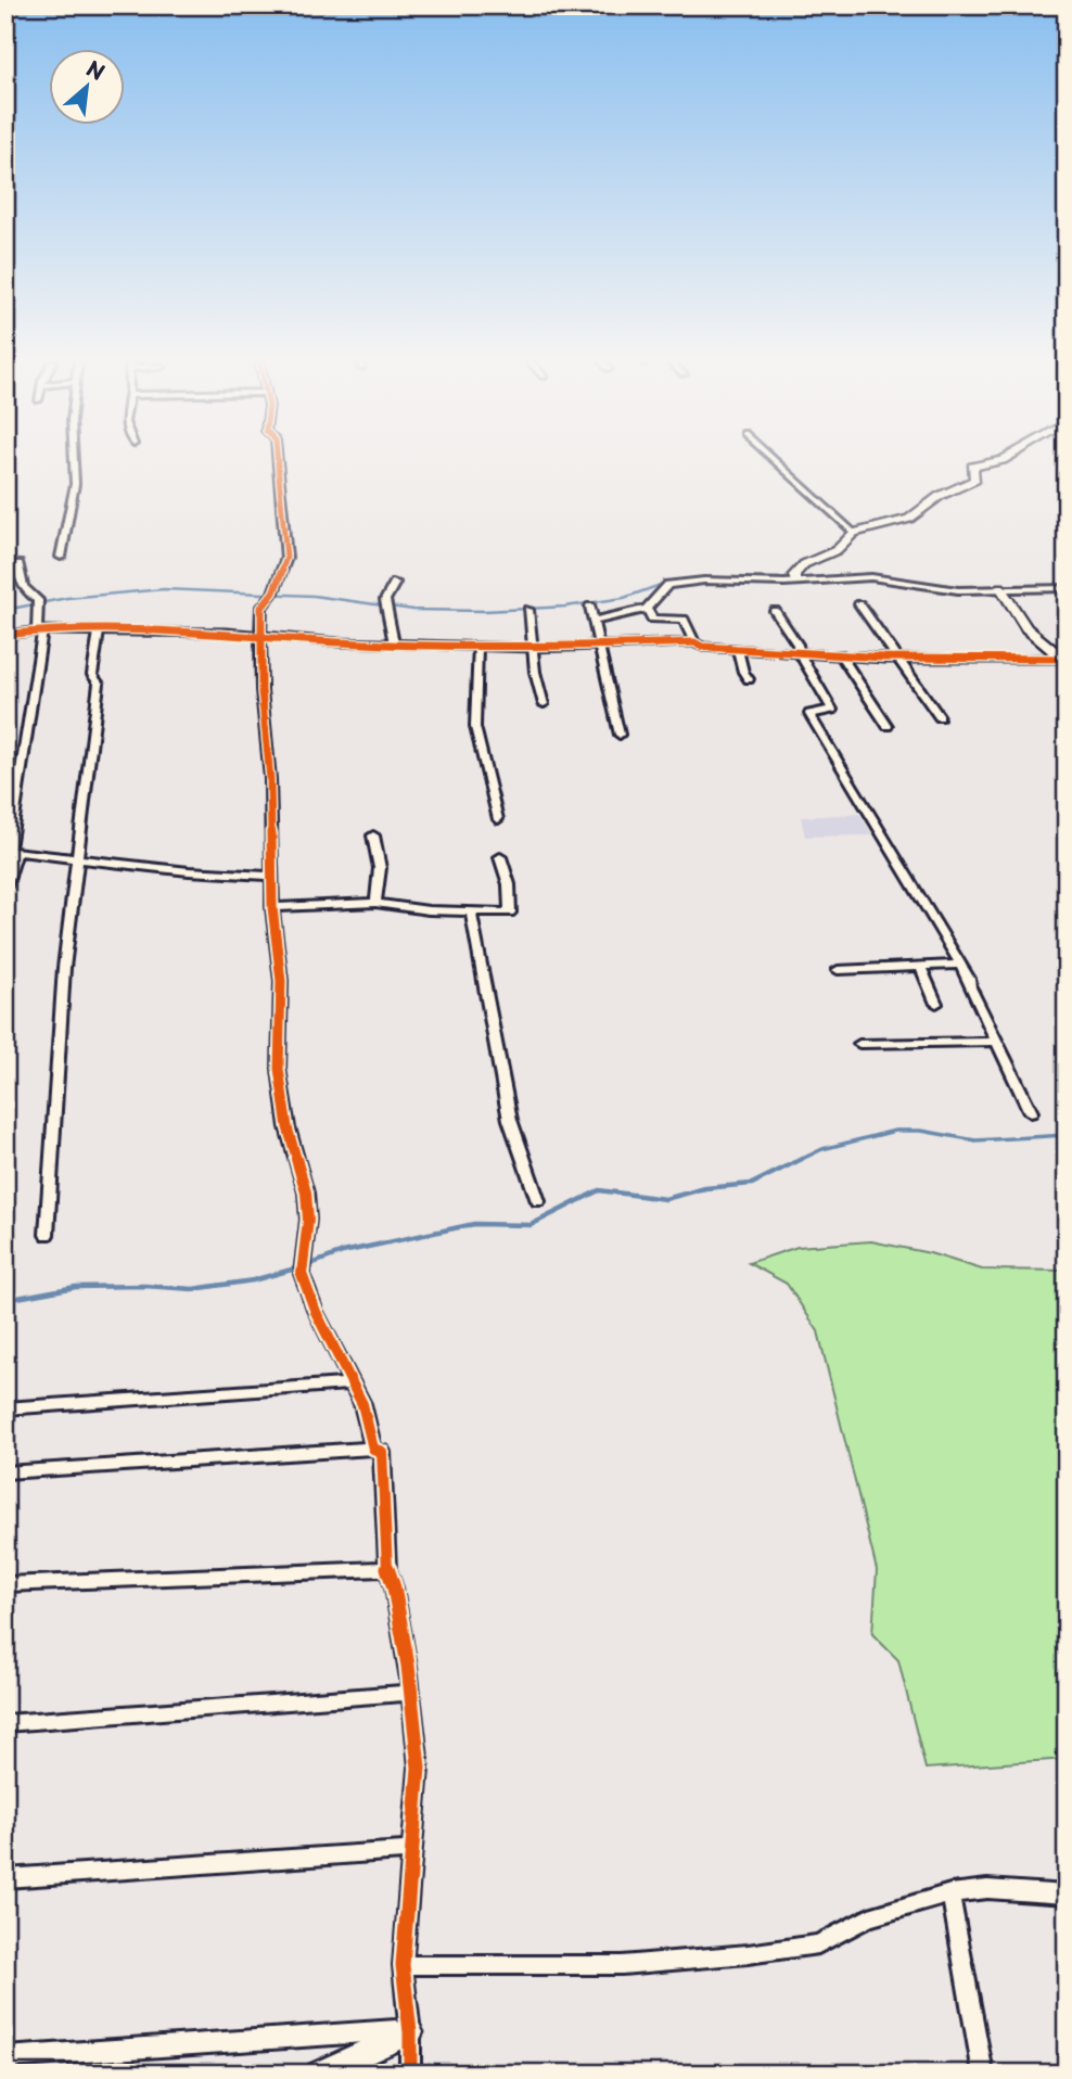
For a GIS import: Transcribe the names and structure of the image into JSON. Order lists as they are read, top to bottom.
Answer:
{
  "north": "top right"
}
